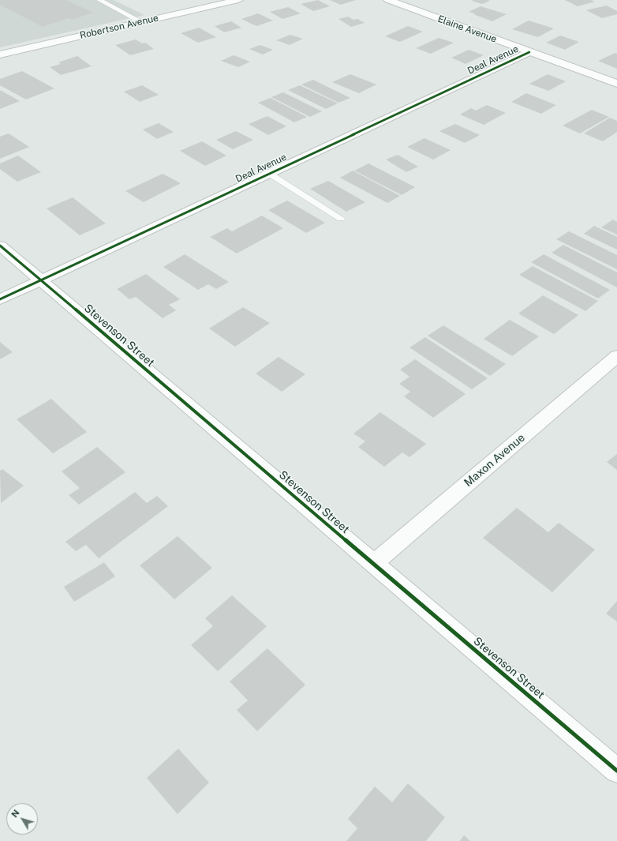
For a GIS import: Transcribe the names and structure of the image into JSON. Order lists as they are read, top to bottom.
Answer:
{
  "streets": {
    "street": [
      "Robertson Avenue",
      "Elaine Avenue",
      "Deal Avenue",
      "Stevenson Street",
      "Maxon Avenue"
    ]
  },
  "crossings": [
    ["Elaine Avenue", "Deal Avenue"],
    ["Deal Avenue", "Stevenson Street"],
    ["Stevenson Street", "Maxon Avenue"]
  ],
  "north": "top left"
}
